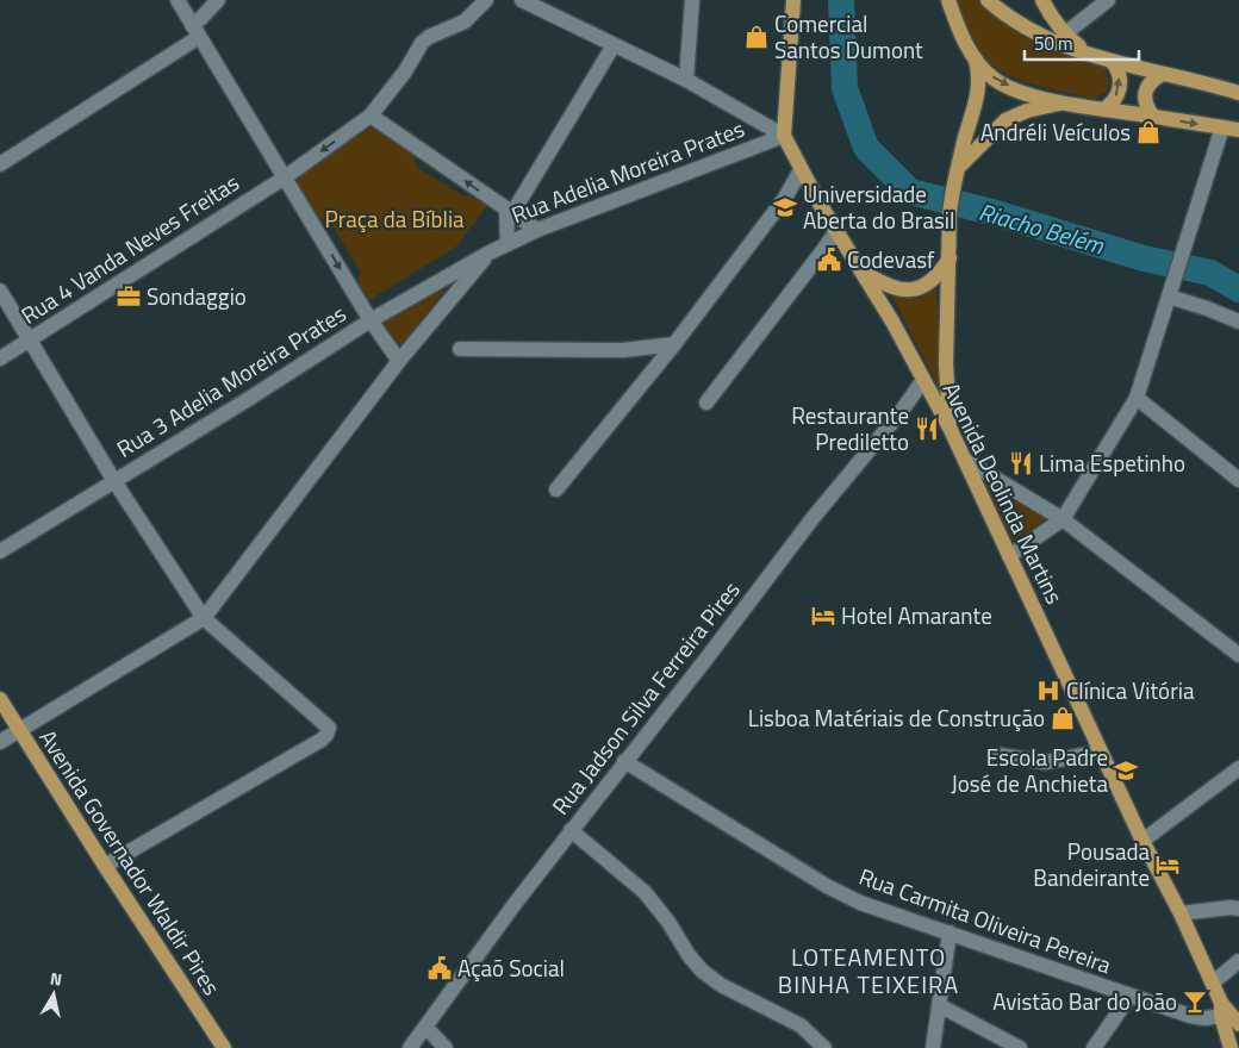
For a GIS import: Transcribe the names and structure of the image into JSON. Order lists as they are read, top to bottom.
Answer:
{
  "streets": {
    "main road": ["Avenida Deolinda Martins", "Avenida Governador Waldir Pires"],
    "street": [
      "Rua Adelia Moreira Prates",
      "Rua 4 Vanda Neves Freitas",
      "Rua 3 Adelia Moreira Prates",
      "Rua Jadson Silva Ferreira Pires",
      "Rua Carmita Oliveira Pereira"
    ]
  },
  "crossings": [
    ["Rua Adelia Moreira Prates", "Rua 3 Adelia Moreira Prates"],
    ["Rua Adelia Moreira Prates", "Avenida Deolinda Martins"],
    ["Avenida Deolinda Martins", "Rua Jadson Silva Ferreira Pires"],
    ["Avenida Deolinda Martins", "Rua Carmita Oliveira Pereira"],
    ["Rua Jadson Silva Ferreira Pires", "Rua Carmita Oliveira Pereira"]
  ],
  "districts": ["LOTEAMENTO BINHA TEIXEIRA"],
  "water": ["Riacho Belém"],
  "parks": ["Praça da Bíblia"],
  "places": {
    "shop": ["Comercial Santos Dumont", "Andréli Veículos", "Lisboa Matériais de Construção"],
    "school or university": ["Universidade Aberta do Brasil", "Escola Padre José de Anchieta"],
    "public building": ["Codevasf", "Açaõ Social"],
    "office": ["Sondaggio"],
    "restaurant": ["Restaurante Prediletto", "Lima Espetinho"],
    "hotel": ["Hotel Amarante", "Pousada Bandeirante"],
    "hospital": ["Clínica Vitória"],
    "bar": ["Avistão Bar do João"]
  },
  "scale_bar": "50 m",
  "north": "top"
}
